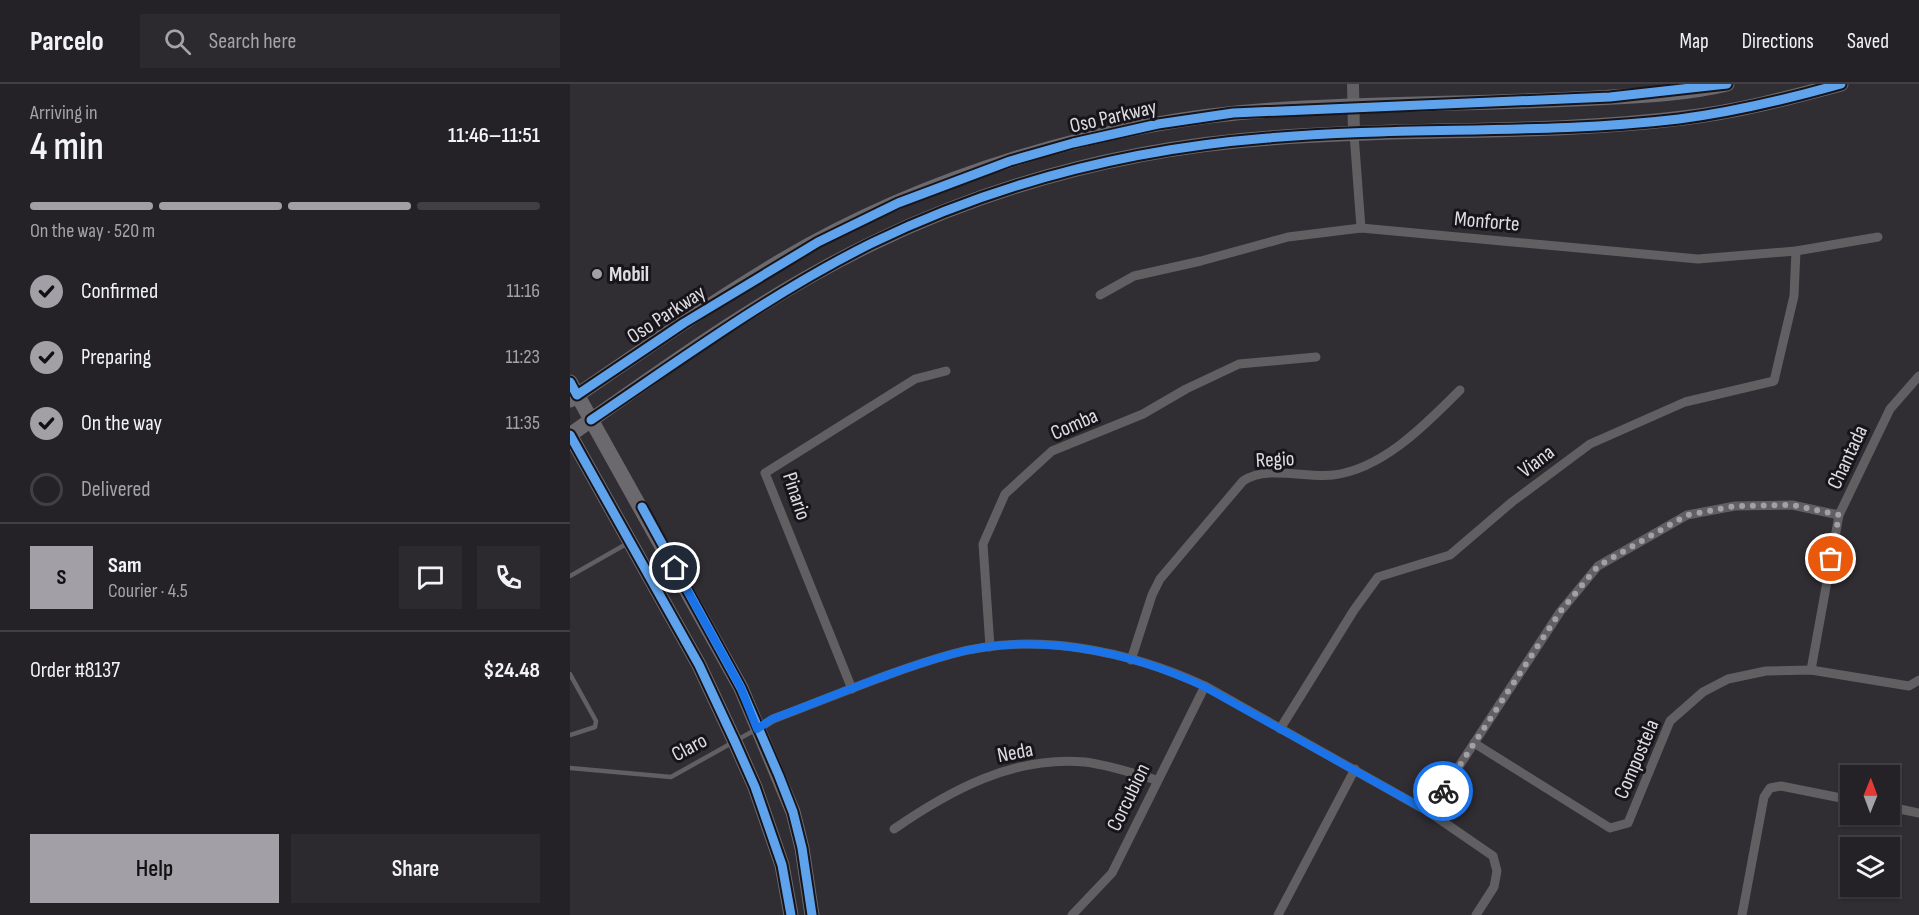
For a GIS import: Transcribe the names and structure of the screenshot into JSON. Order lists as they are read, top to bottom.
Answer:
{
  "streets": {
    "main road": ["Oso Parkway"],
    "street": [
      "Monforte",
      "Comba",
      "Chantada",
      "Regio",
      "Viana",
      "Pinario",
      "Claro",
      "Neda",
      "Compostela",
      "Corcubion"
    ]
  },
  "crossings": [
    ["Monforte", "Viana"],
    ["Comba", "Claro"],
    ["Chantada", "Compostela"],
    ["Regio", "Claro"],
    ["Viana", "Claro"],
    ["Pinario", "Claro"],
    ["Claro", "Corcubion"],
    ["Neda", "Corcubion"]
  ],
  "places": ["Mobil"],
  "north": "top",
  "page": {
    "header": "Parcelo",
    "search": "Search here",
    "nav": ["Map", "Directions", "Saved"],
    "heading": ["4 min", "Arriving in", "11:46–11:51"],
    "panel": [
      "Sam",
      "Courier · 4.5",
      "Order #8137",
      "$24.48"
    ],
    "bar": "On the way · 520 m",
    "list": [
      ["Confirmed", "11:16"],
      ["Preparing", "11:23"],
      ["On the way", "11:35"],
      "Delivered"
    ],
    "round": "S",
    "buttons": ["Help", "Share"]
  }
}
